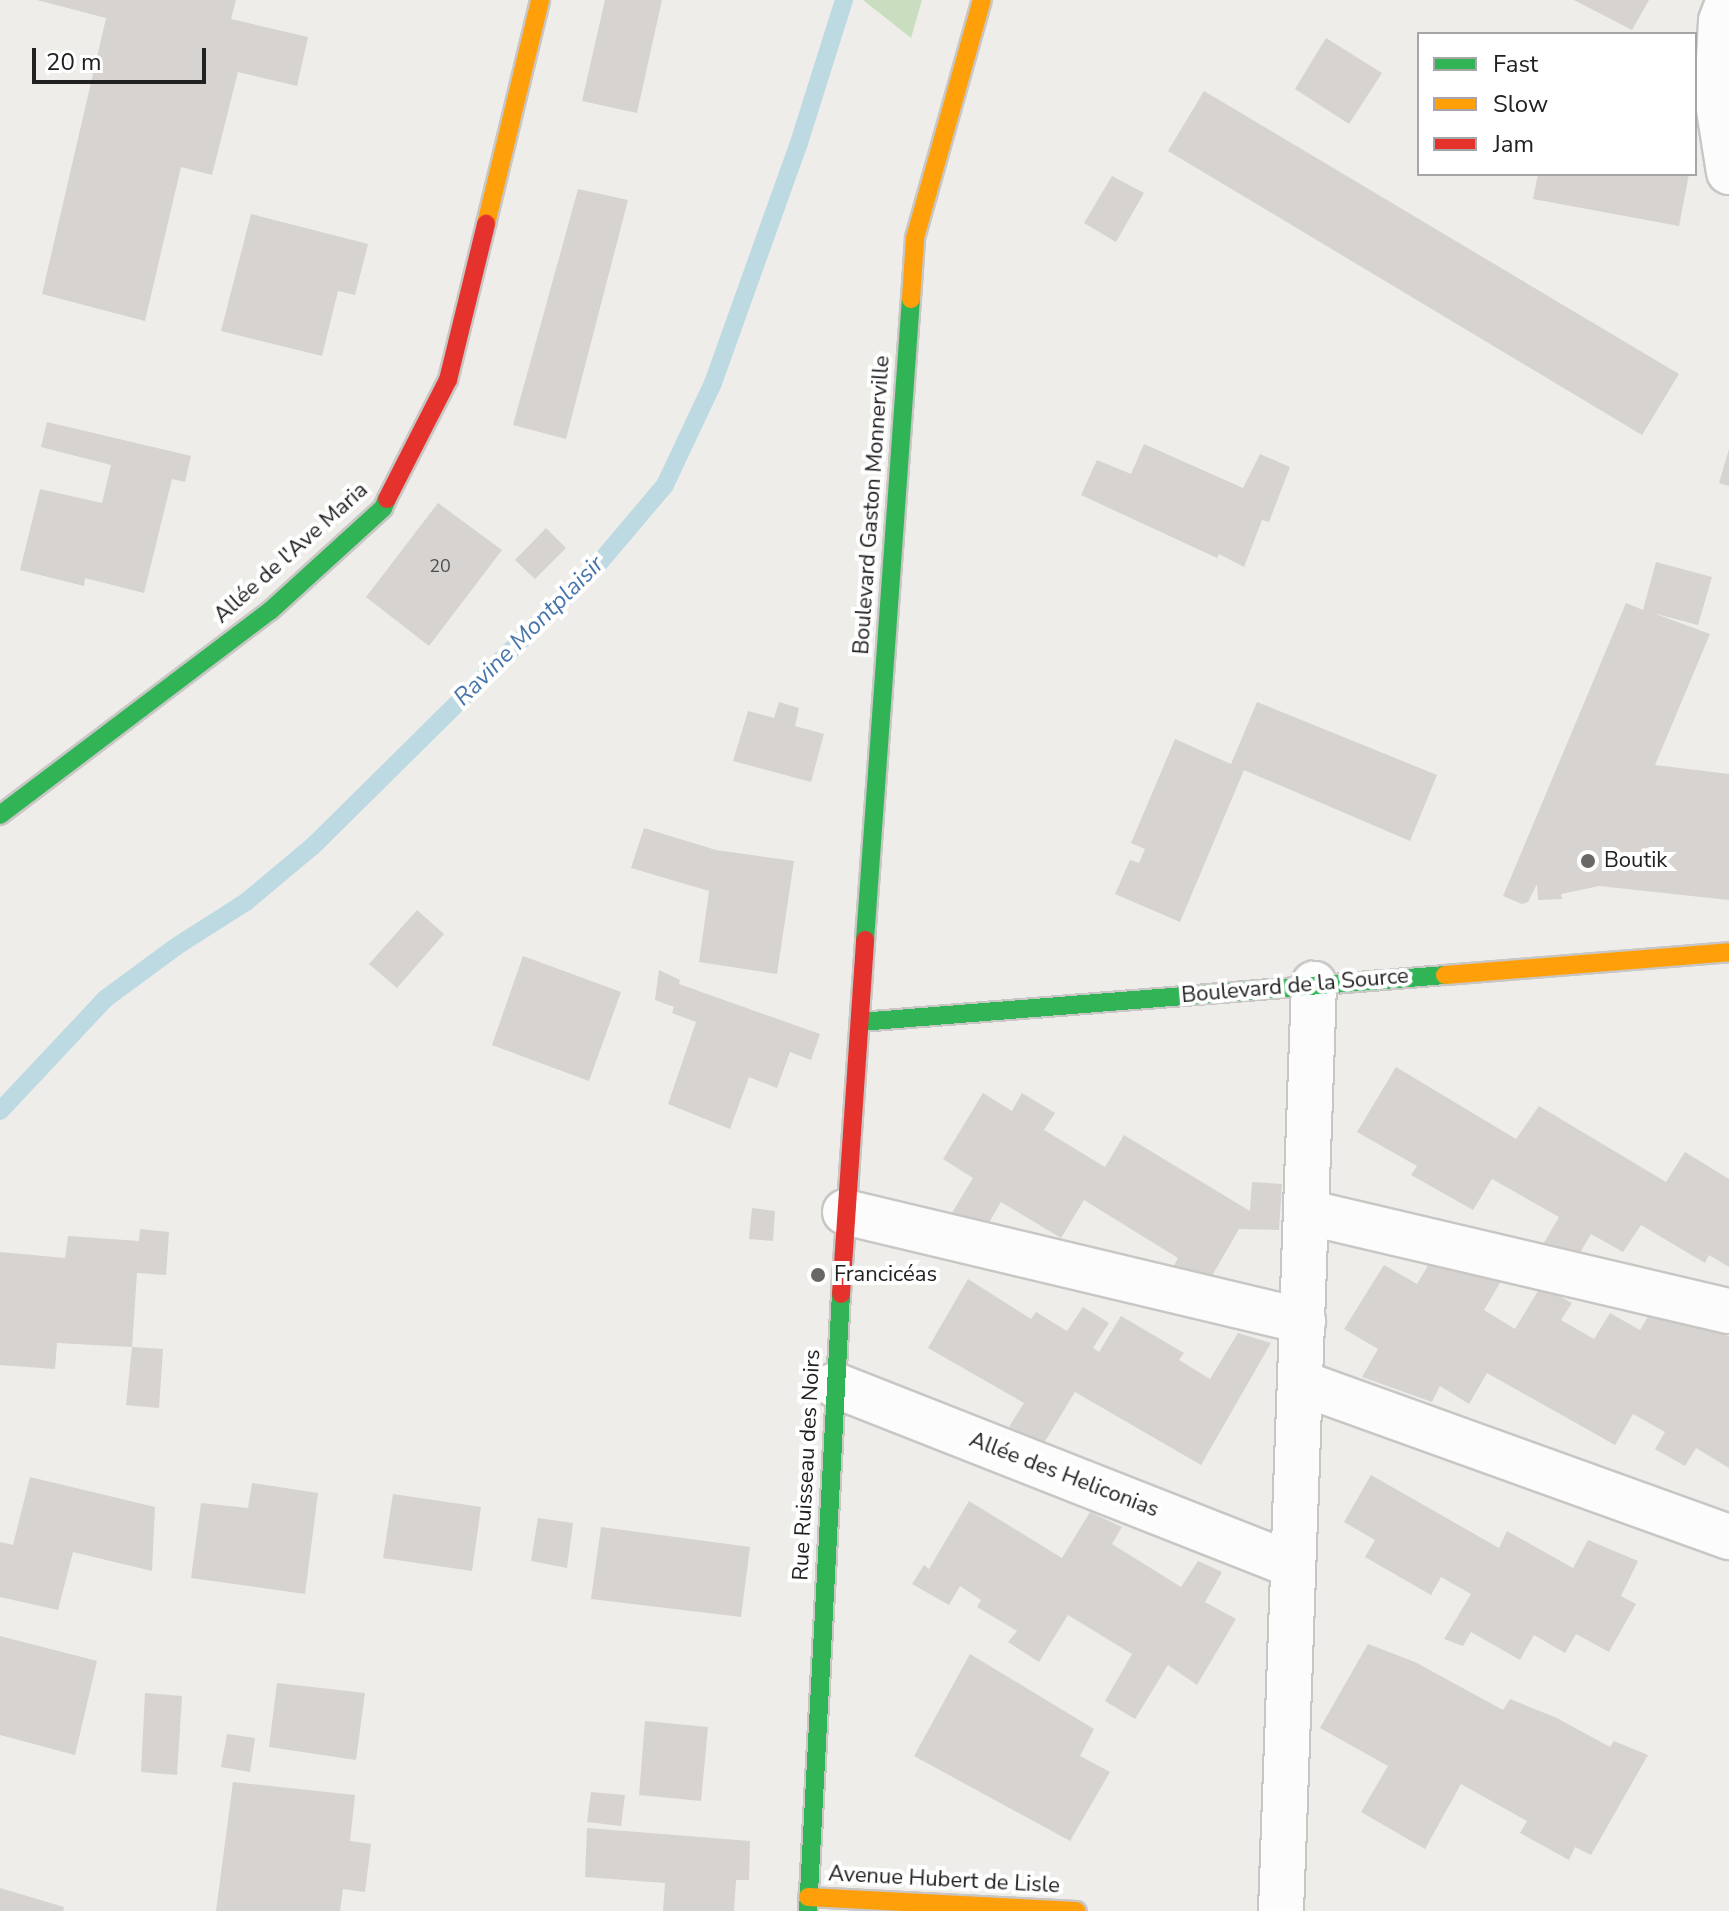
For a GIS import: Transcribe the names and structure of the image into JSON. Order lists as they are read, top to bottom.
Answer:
{
  "streets": {
    "street": [
      "Boulevard Gaston Monnerville",
      "Allée de l'Ave Maria",
      "Boulevard de la Source",
      "Rue Ruisseau des Noirs",
      "Allée des Heliconias",
      "Avenue Hubert de Lisle"
    ]
  },
  "crossings": [
    ["Boulevard Gaston Monnerville", "Boulevard de la Source"],
    ["Boulevard Gaston Monnerville", "Rue Ruisseau des Noirs"],
    ["Boulevard de la Source", "Rue Ruisseau des Noirs"],
    ["Rue Ruisseau des Noirs", "Allée des Heliconias"],
    ["Rue Ruisseau des Noirs", "Avenue Hubert de Lisle"]
  ],
  "water": ["Ravine Montplaisir"],
  "places": ["Boutik", "Francicéas"],
  "house_numbers": ["20"],
  "legend": ["Fast", "Slow", "Jam"],
  "scale_bar": "20 m"
}
